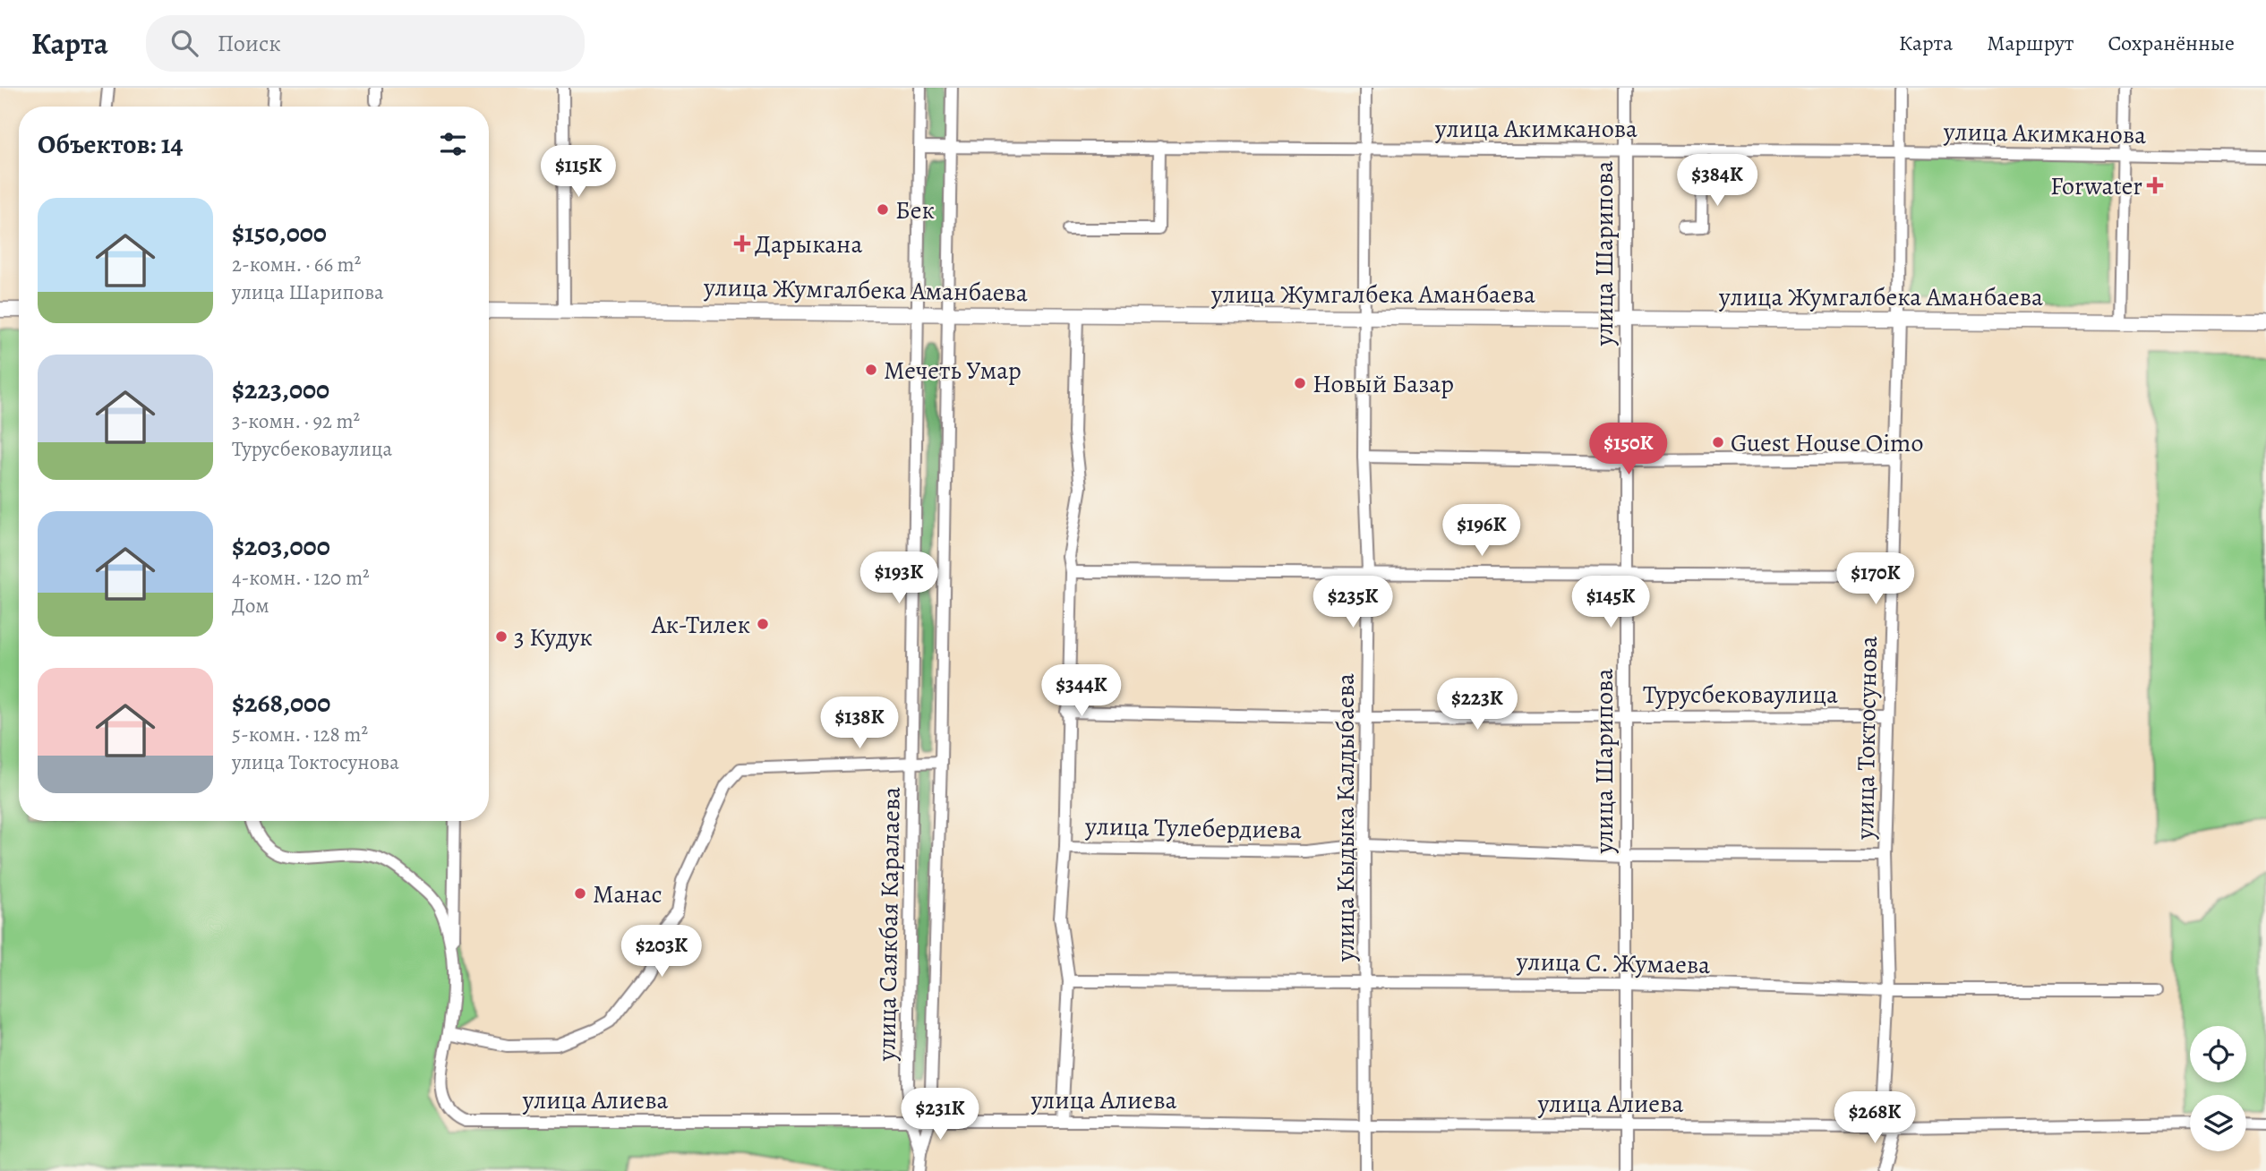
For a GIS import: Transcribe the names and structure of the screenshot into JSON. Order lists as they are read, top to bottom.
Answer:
{
  "streets": {
    "main road": ["улица Жумгалбека Аманбаева"],
    "street": [
      "улица Акимканова",
      "улица Шарипова",
      "Турусбековаулица",
      "улица Токтосунова",
      "улица Кыдыка Калдыбаева",
      "улица Тулебердиева",
      "улица Саякбая Каралаева",
      "улица С. Жумаева",
      "улица Алиева"
    ]
  },
  "crossings": [
    ["улица Акимканова", "улица Шарипова"],
    ["улица Акимканова", "улица Токтосунова"],
    ["улица Акимканова", "улица Кыдыка Калдыбаева"],
    ["улица Акимканова", "улица Саякбая Каралаева"],
    ["улица Шарипова", "улица Жумгалбека Аманбаева"],
    ["улица Шарипова", "Турусбековаулица"],
    ["улица Шарипова", "улица Тулебердиева"],
    ["улица Шарипова", "улица С. Жумаева"],
    ["улица Шарипова", "улица Алиева"],
    ["улица Жумгалбека Аманбаева", "улица Токтосунова"],
    ["улица Жумгалбека Аманбаева", "улица Кыдыка Калдыбаева"],
    ["улица Жумгалбека Аманбаева", "улица Саякбая Каралаева"],
    ["Турусбековаулица", "улица Токтосунова"],
    ["Турусбековаулица", "улица Кыдыка Калдыбаева"],
    ["улица Токтосунова", "улица Тулебердиева"],
    ["улица Токтосунова", "улица С. Жумаева"],
    ["улица Токтосунова", "улица Алиева"],
    ["улица Кыдыка Калдыбаева", "улица Тулебердиева"],
    ["улица Кыдыка Калдыбаева", "улица С. Жумаева"],
    ["улица Кыдыка Калдыбаева", "улица Алиева"],
    ["улица Саякбая Каралаева", "улица Алиева"]
  ],
  "places": {
    "health": ["Forwater", "Дарыкана"],
    "other": [
      "Бек",
      "Мечеть Умар",
      "Новый Базар",
      "Guest House Oimo",
      "Ак-Тилек",
      "3 Кудук",
      "Манас"
    ]
  },
  "page": {
    "header": "Карта",
    "search": "Поиск",
    "nav": ["Карта", "Маршрут", "Сохранённые"],
    "heading": "Объектов: 14",
    "price": [
      "$115K",
      "$384K",
      "$150K",
      "$196K",
      "$193K",
      "$170K",
      "$235K",
      "$145K",
      "$344K",
      "$223K",
      "$138K",
      "$203K",
      "$231K",
      "$268K"
    ],
    "list": [
      {
        "name": "$150,000",
        "note": "2-комн. · 66 m² · улица Шарипова"
      },
      {
        "name": "$223,000",
        "note": "3-комн. · 92 m² · Турусбековаулица"
      },
      {
        "name": "$203,000",
        "note": "4-комн. · 120 m² · Дом"
      },
      {
        "name": "$268,000",
        "note": "5-комн. · 128 m² · улица Токтосунова"
      }
    ]
  }
}
